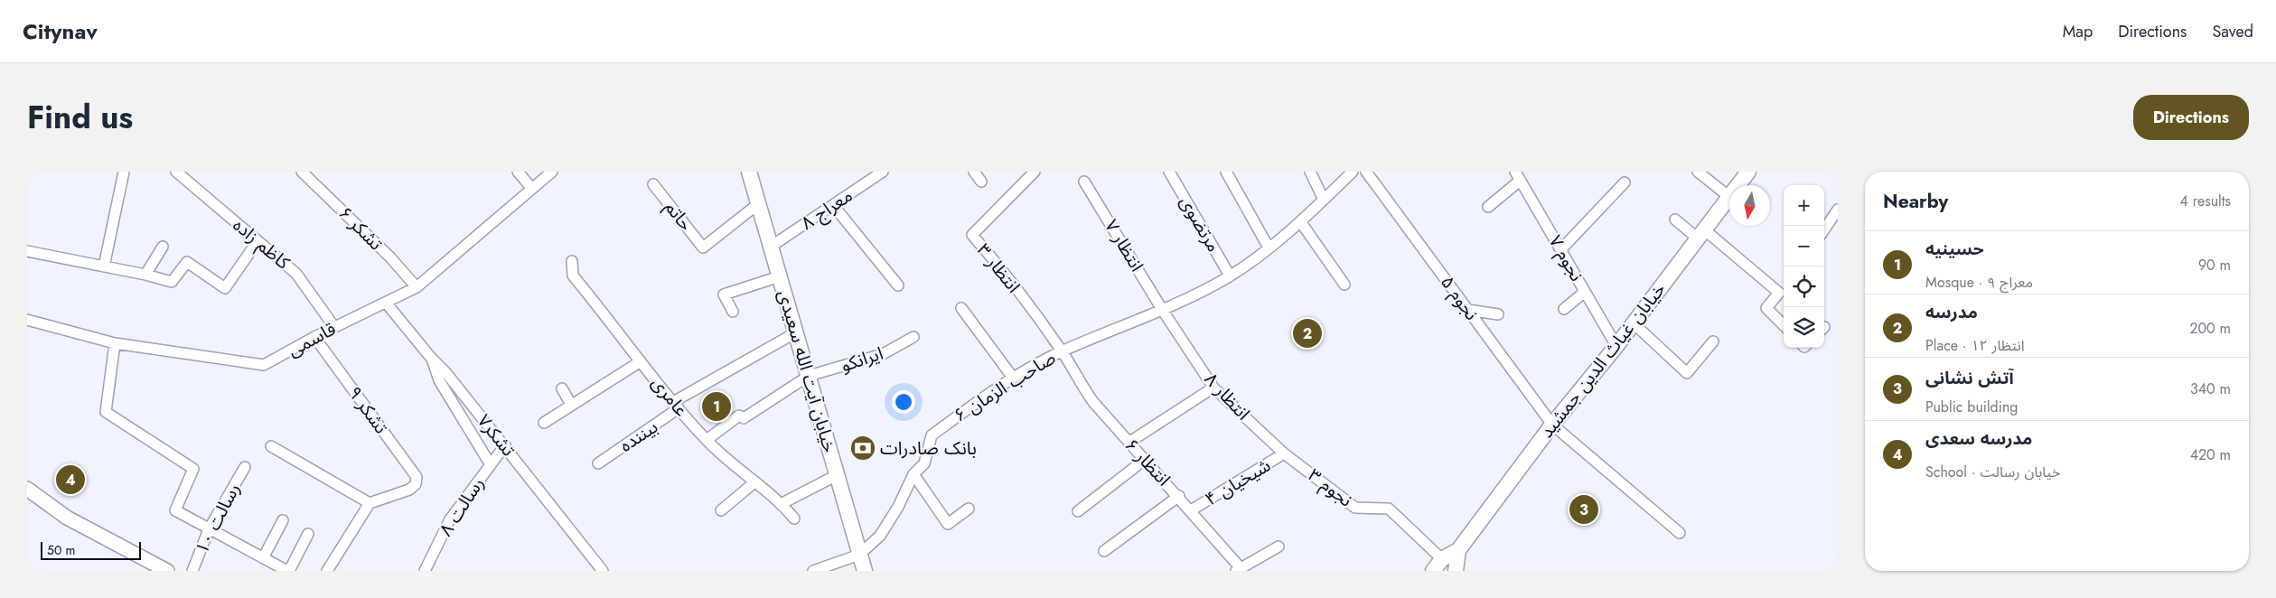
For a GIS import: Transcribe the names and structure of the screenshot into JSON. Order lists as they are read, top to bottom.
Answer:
{
  "streets": {
    "main road": ["خیابان غیاث الدین جمشید", "خیابان آیت الله سعیدی"],
    "street": [
      "معراج ۸",
      "حاتم",
      "مرتضوی",
      "تشکر ۶",
      "کاظم زاده",
      "انتظار ۷",
      "نجوم ۷",
      "انتظار ۳",
      "نجوم ۵",
      "قاسمی",
      "ایرانکو",
      "صاحب الزمان ۶",
      "عامری",
      "انتظار ۸",
      "تشکر ۹",
      "تشکر۷",
      "بیننده",
      "انتظار ۶",
      "شیخیان ۴",
      "نجوم ۳",
      "رسالت ۸",
      "رسالت ۱۰"
    ]
  },
  "crossings": [
    ["معراج ۸", "خیابان آیت الله سعیدی"],
    ["حاتم", "خیابان آیت الله سعیدی"],
    ["مرتضوی", "صاحب الزمان ۶"],
    ["تشکر ۶", "قاسمی"],
    ["کاظم زاده", "قاسمی"],
    ["انتظار ۷", "صاحب الزمان ۶"],
    ["انتظار ۷", "انتظار ۸"],
    ["نجوم ۷", "خیابان غیاث الدین جمشید"],
    ["انتظار ۳", "صاحب الزمان ۶"],
    ["انتظار ۳", "انتظار ۶"],
    ["نجوم ۵", "خیابان غیاث الدین جمشید"],
    ["قاسمی", "تشکر ۹"],
    ["قاسمی", "تشکر۷"],
    ["ایرانکو", "خیابان آیت الله سعیدی"],
    ["ایرانکو", "عامری"],
    ["خیابان غیاث الدین جمشید", "نجوم ۳"],
    ["خیابان آیت الله سعیدی", "صاحب الزمان ۶"],
    ["خیابان آیت الله سعیدی", "بیننده"],
    ["صاحب الزمان ۶", "انتظار ۸"],
    ["صاحب الزمان ۶", "انتظار ۶"],
    ["عامری", "بیننده"],
    ["انتظار ۸", "شیخیان ۴"],
    ["انتظار ۸", "نجوم ۳"],
    ["تشکر۷", "رسالت ۸"],
    ["انتظار ۶", "شیخیان ۴"],
    ["شیخیان ۴", "نجوم ۳"]
  ],
  "places": {
    "bank": ["بانک صادرات"]
  },
  "scale_bar": "50 m",
  "north": "bottom",
  "page": {
    "header": "Citynav",
    "nav": ["Map", "Directions", "Saved"],
    "title": "Find us",
    "buttons": "Directions",
    "heading": ["Nearby", "4 results"],
    "map_buttons": ["+", "−"],
    "list": [
      {
        "mark": "1",
        "name": "حسینیه",
        "note": "Mosque · معراج ۹",
        "value": "90 m"
      },
      {
        "mark": "2",
        "name": "مدرسه",
        "note": "Place · انتظار ۱۲",
        "value": "200 m"
      },
      {
        "mark": "3",
        "name": "آتش نشانی",
        "note": "Public building",
        "value": "340 m"
      },
      {
        "mark": "4",
        "name": "مدرسه سعدی",
        "note": "School · خیابان رسالت",
        "value": "420 m"
      }
    ],
    "pins": [
      "2",
      "1",
      "4",
      "3"
    ],
    "scale": "50 m"
  }
}
